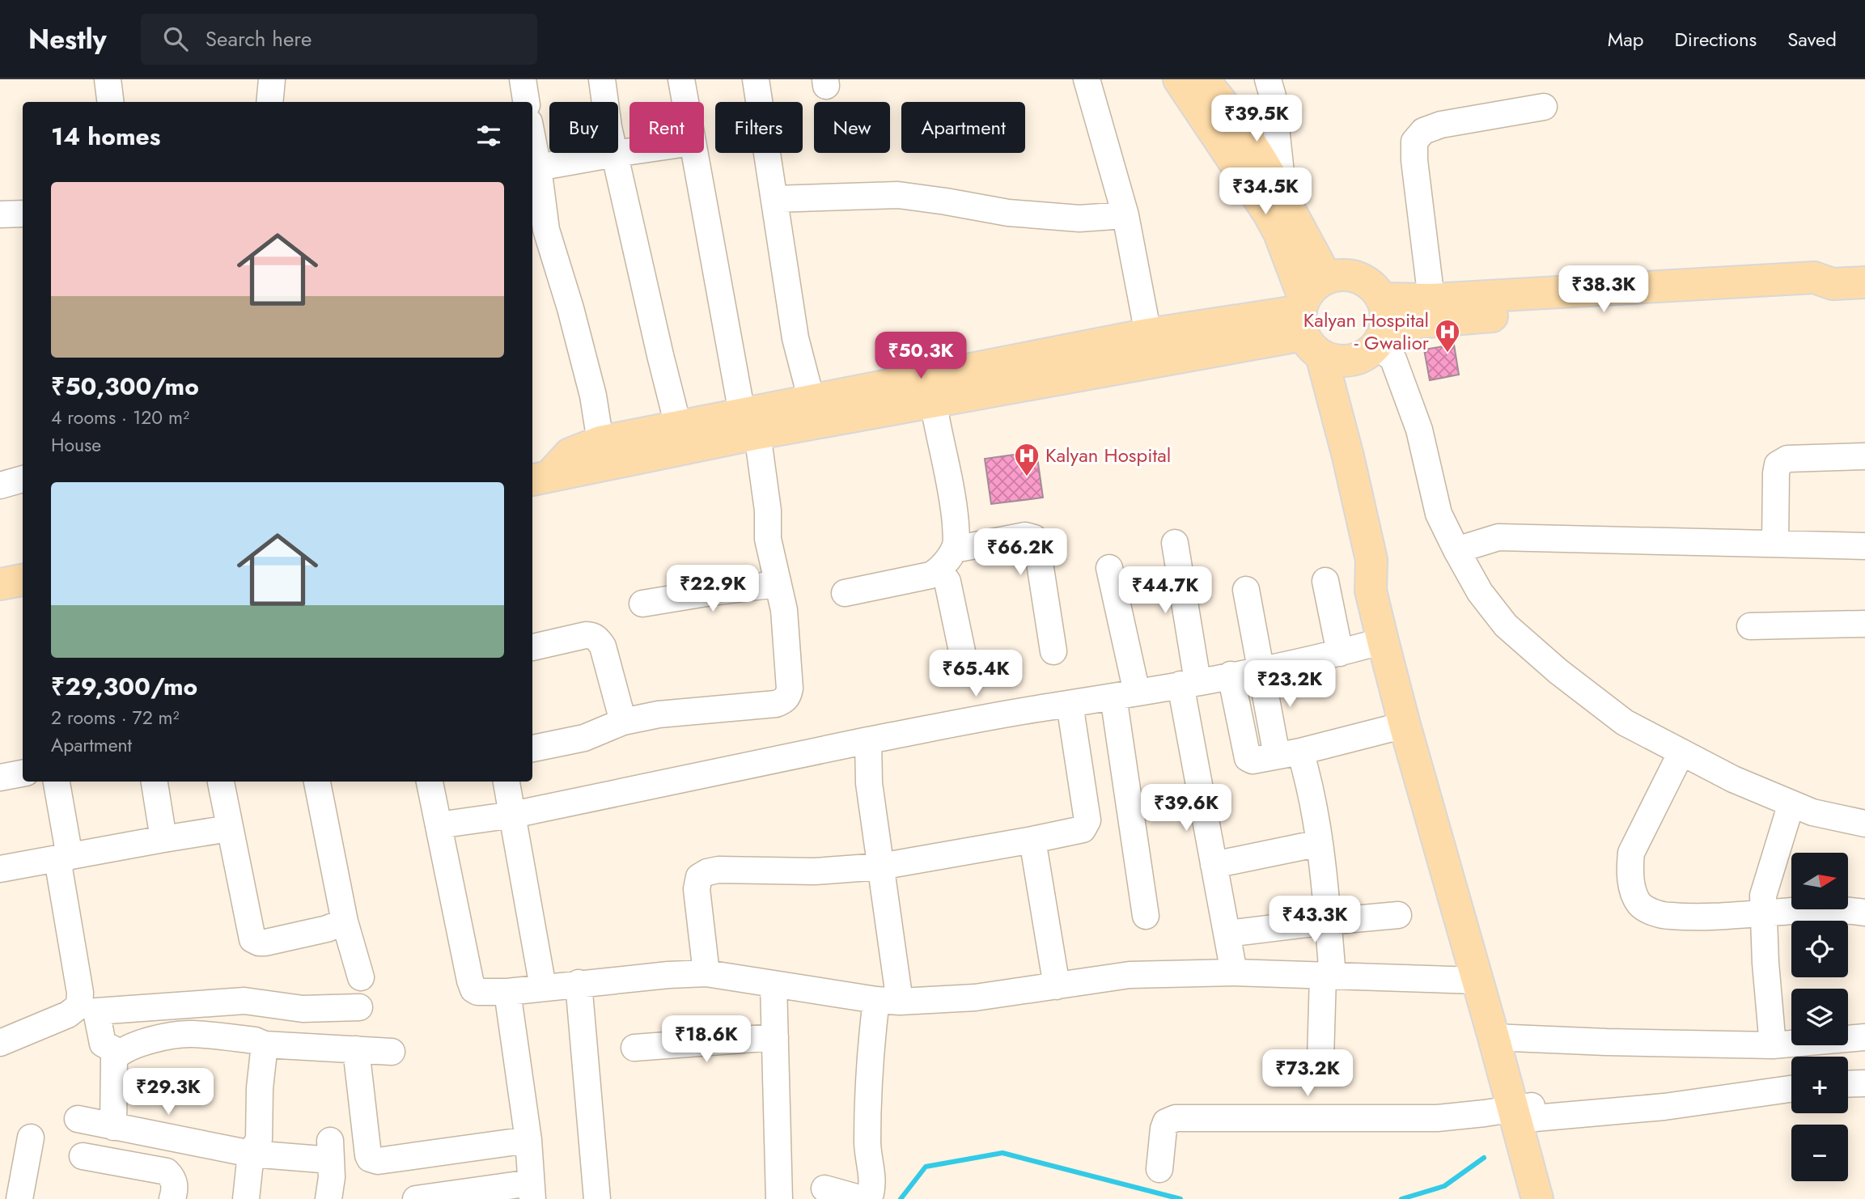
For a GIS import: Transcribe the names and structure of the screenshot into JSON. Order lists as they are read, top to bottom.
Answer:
{
  "places": {
    "hospital": ["Kalyan Hospital - Gwalior", "Kalyan Hospital"]
  },
  "north": "right",
  "page": {
    "header": "Nestly",
    "search": "Search here",
    "nav": ["Map", "Directions", "Saved"],
    "price": [
      "₹39.5K",
      "₹34.5K",
      "₹38.3K",
      "₹50.3K",
      "₹66.2K",
      "₹22.9K",
      "₹44.7K",
      "₹65.4K",
      "₹23.2K",
      "₹39.6K",
      "₹43.3K",
      "₹18.6K",
      "₹73.2K",
      "₹29.3K"
    ],
    "chip": [
      "Buy",
      "Rent",
      "Filters",
      "New",
      "Apartment"
    ],
    "heading": "14 homes",
    "list": [
      {
        "name": "₹50,300/mo",
        "note": "4 rooms · 120 m² · House"
      },
      {
        "name": "₹29,300/mo",
        "note": "2 rooms · 72 m² · Apartment"
      }
    ],
    "map_buttons": ["+", "−"]
  }
}
